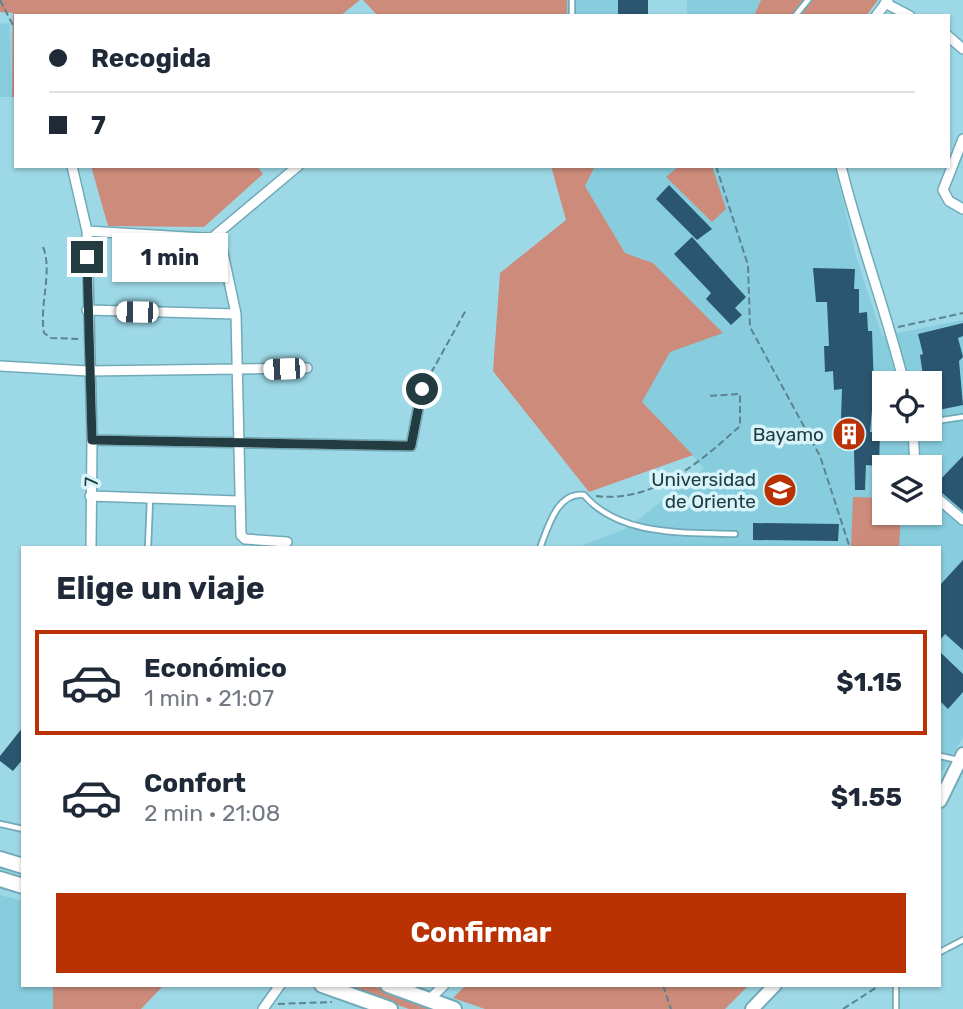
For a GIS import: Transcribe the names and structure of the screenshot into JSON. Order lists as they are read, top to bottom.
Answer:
{
  "streets": {
    "street": ["7"]
  },
  "places": {
    "building": ["Bayamo"],
    "school or university": ["Universidad de Oriente"]
  },
  "page": {
    "banner": ["Recogida", "7"],
    "bubble": "1 min",
    "heading": "Elige un viaje",
    "list": [
      {
        "name": "Económico",
        "note": "1 min · 21:07",
        "value": "$1.15"
      },
      {
        "name": "Confort",
        "note": "2 min · 21:08",
        "value": "$1.55"
      }
    ],
    "buttons": "Confirmar"
  }
}
